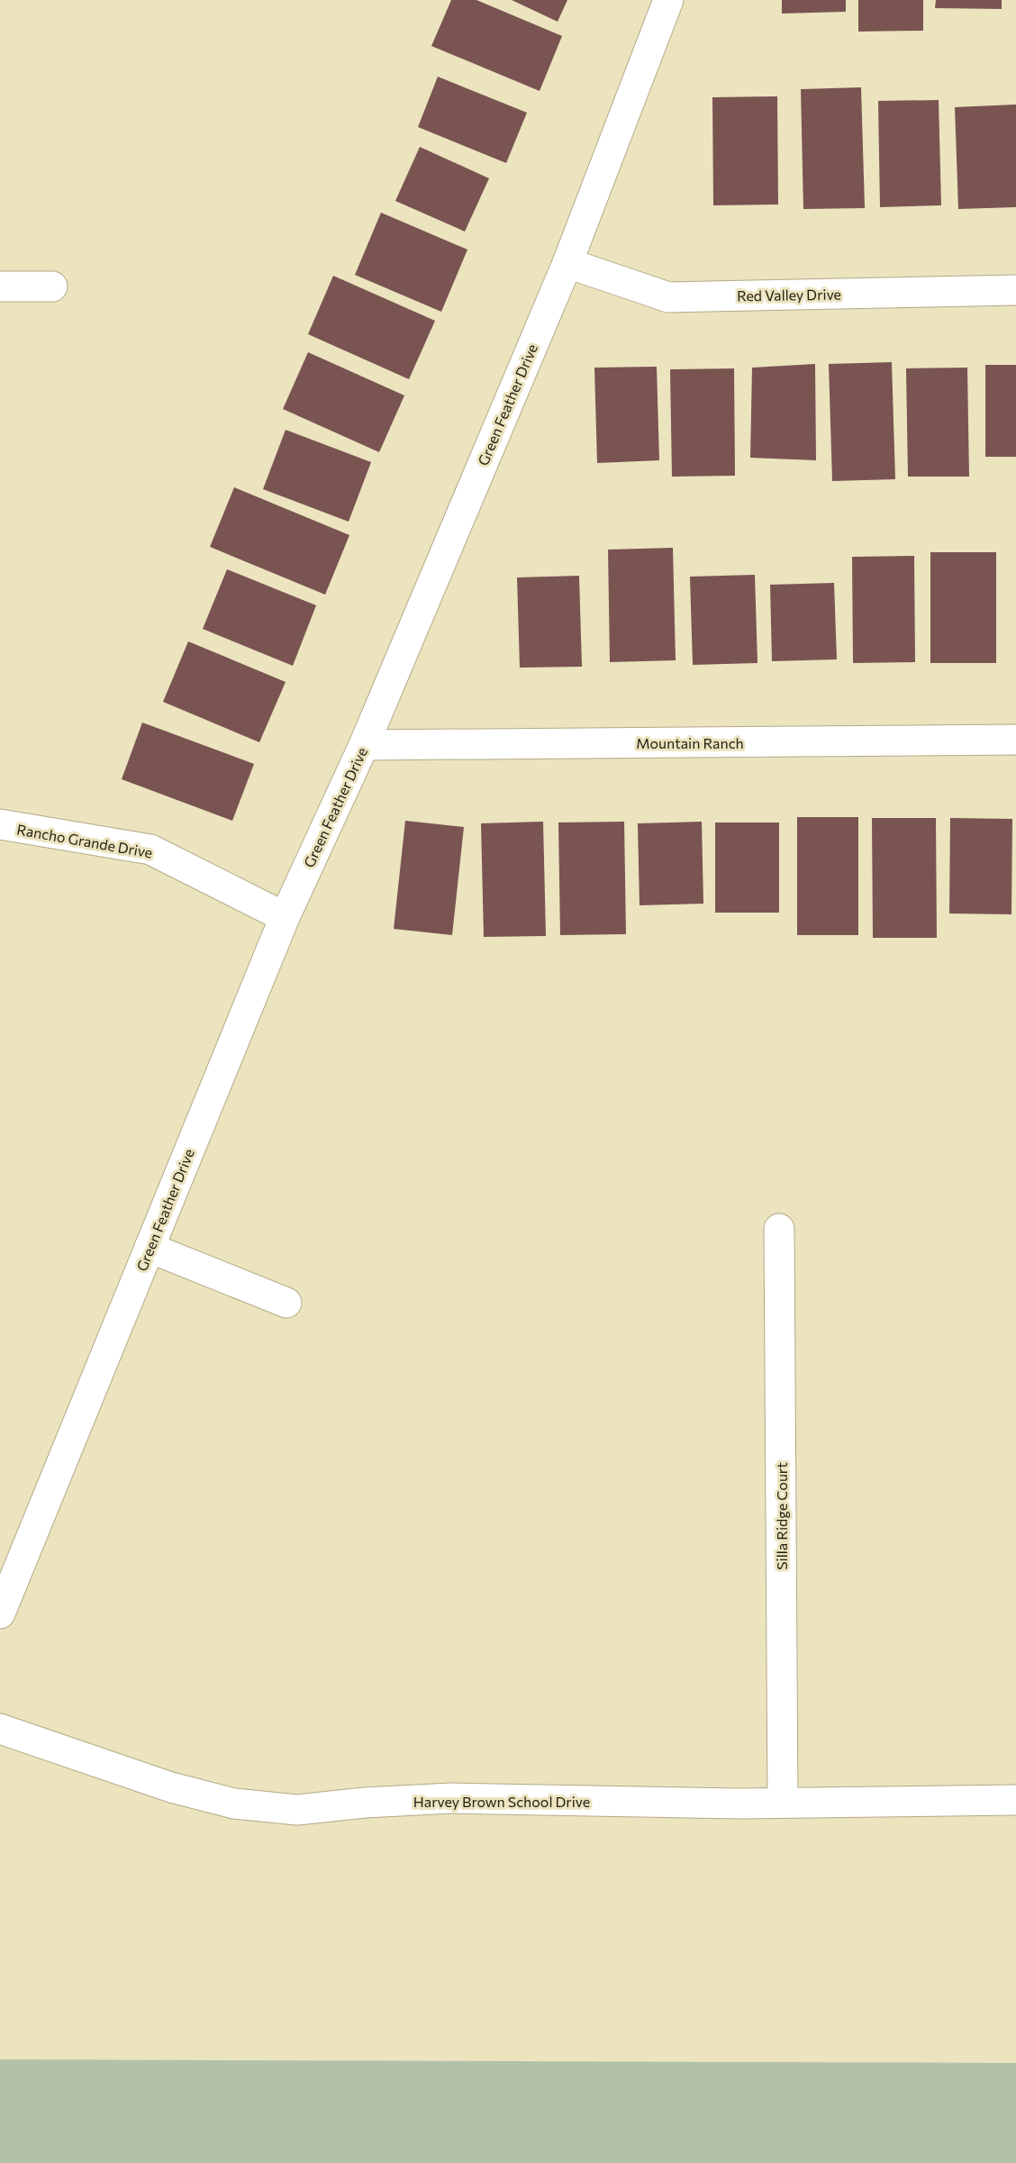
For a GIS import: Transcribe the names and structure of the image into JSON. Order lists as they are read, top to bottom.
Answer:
{
  "streets": {
    "street": [
      "Red Valley Drive",
      "Green Feather Drive",
      "Mountain Ranch",
      "Rancho Grande Drive",
      "Silla Ridge Court",
      "Harvey Brown School Drive"
    ]
  },
  "crossings": [
    ["Red Valley Drive", "Green Feather Drive"],
    ["Green Feather Drive", "Mountain Ranch"],
    ["Green Feather Drive", "Rancho Grande Drive"],
    ["Silla Ridge Court", "Harvey Brown School Drive"]
  ]
}
